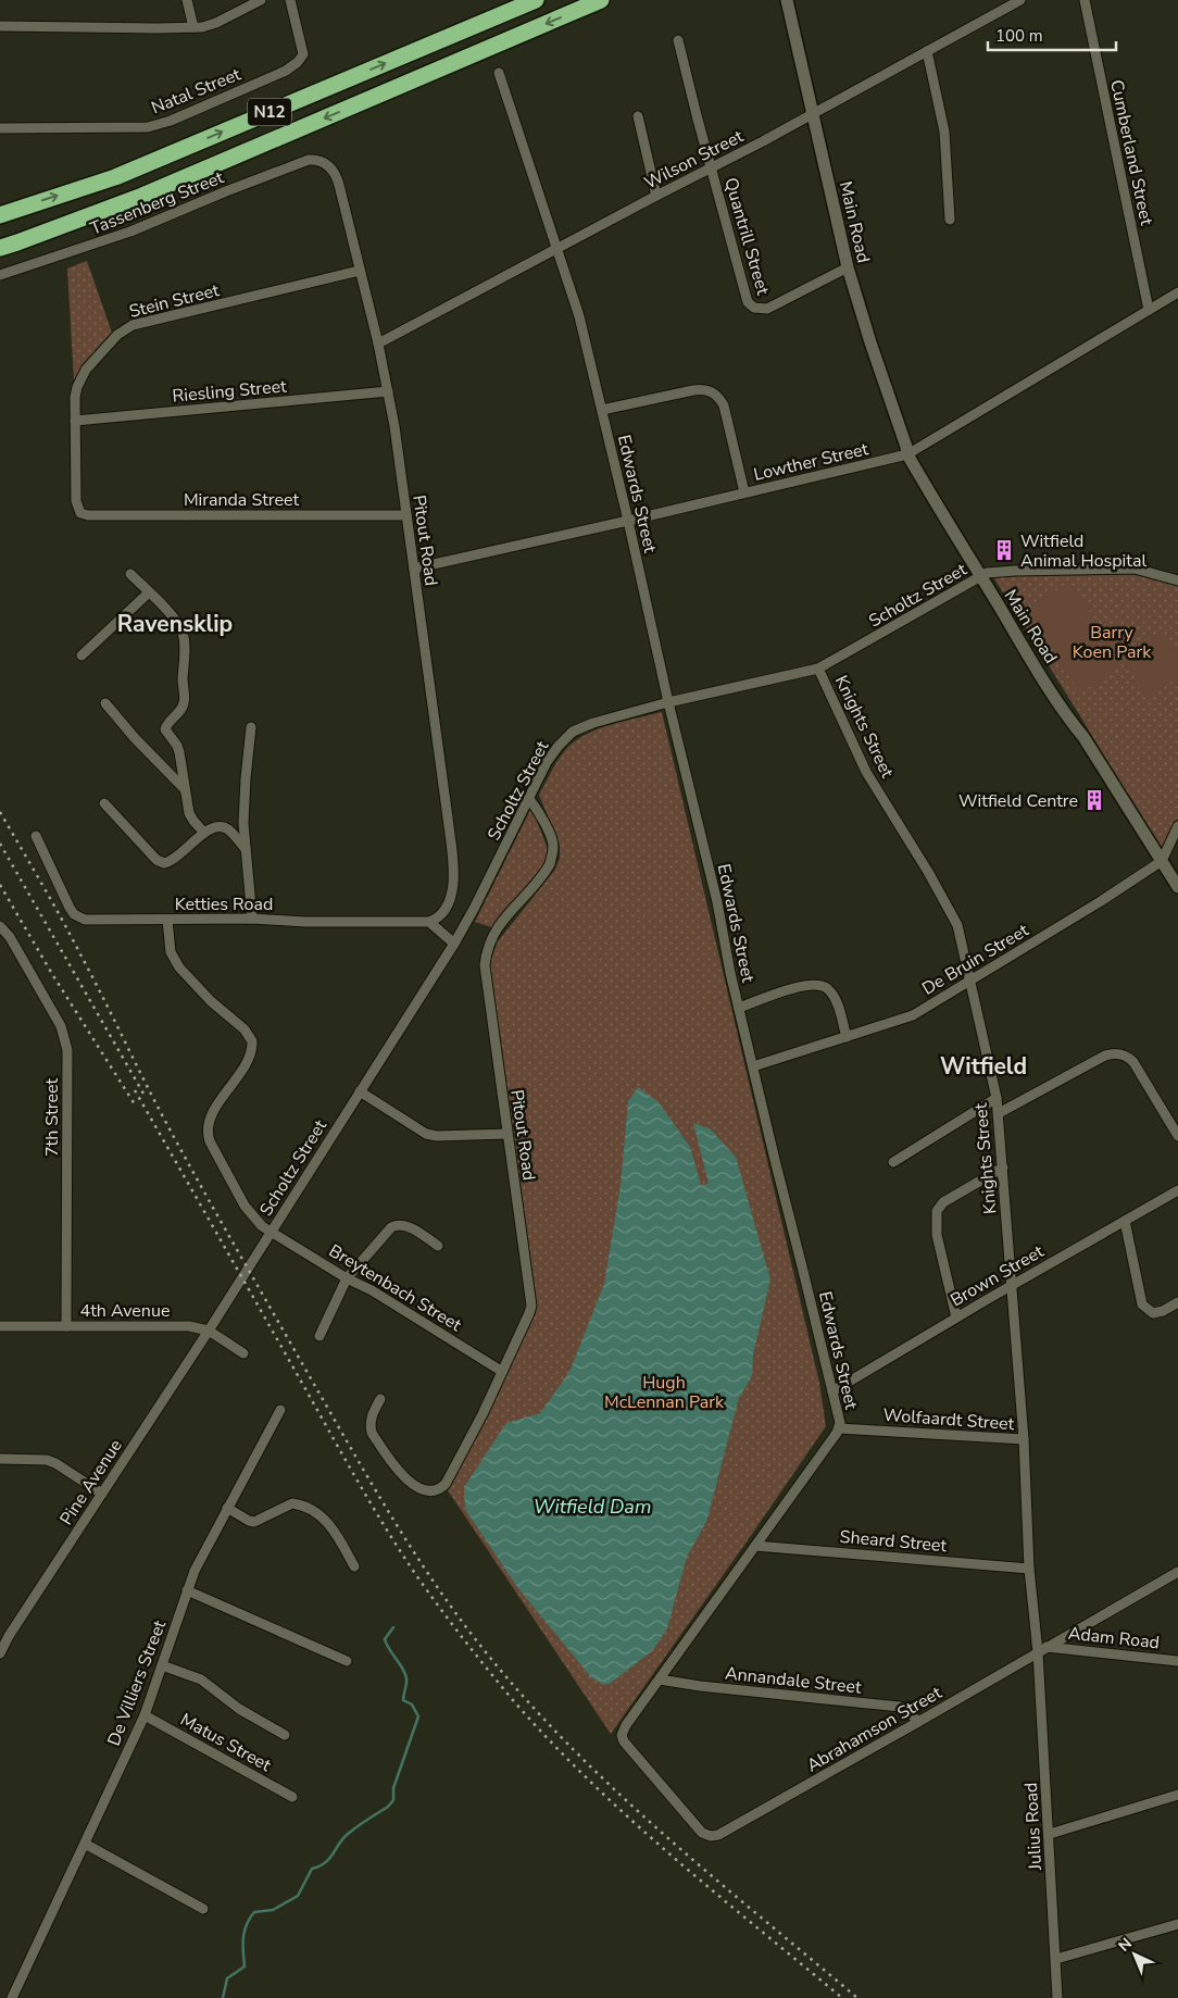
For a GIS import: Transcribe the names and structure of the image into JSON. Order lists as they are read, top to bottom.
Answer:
{
  "streets": {
    "highway": ["N12"],
    "street": [
      "Natal Street",
      "Cumberland Street",
      "Wilson Street",
      "Tassenberg Street",
      "Main Road",
      "Quantrill Street",
      "Stein Street",
      "Riesling Street",
      "Lowther Street",
      "Edwards Street",
      "Miranda Street",
      "Pitout Road",
      "Scholtz Street",
      "Knights Street",
      "Ketties Road",
      "De Bruin Street",
      "7th Street",
      "Brown Street",
      "Breytenbach Street",
      "4th Avenue",
      "Wolfaardt Street",
      "Pine Avenue",
      "Sheard Street",
      "Adam Road",
      "Annandale Street",
      "De Villiers Street",
      "Abrahamson Street",
      "Matus Street",
      "Julius Road"
    ]
  },
  "crossings": [
    ["Cumberland Street", "Lowther Street"],
    ["Wilson Street", "Main Road"],
    ["Wilson Street", "Quantrill Street"],
    ["Wilson Street", "Edwards Street"],
    ["Wilson Street", "Pitout Road"],
    ["Tassenberg Street", "Pitout Road"],
    ["Main Road", "Quantrill Street"],
    ["Main Road", "Lowther Street"],
    ["Main Road", "Scholtz Street"],
    ["Main Road", "De Bruin Street"],
    ["Stein Street", "Riesling Street"],
    ["Stein Street", "Miranda Street"],
    ["Stein Street", "Pitout Road"],
    ["Riesling Street", "Pitout Road"],
    ["Lowther Street", "Edwards Street"],
    ["Lowther Street", "Pitout Road"],
    ["Edwards Street", "Scholtz Street"],
    ["Edwards Street", "De Bruin Street"],
    ["Edwards Street", "Brown Street"],
    ["Edwards Street", "Wolfaardt Street"],
    ["Edwards Street", "Sheard Street"],
    ["Edwards Street", "Annandale Street"],
    ["Edwards Street", "Abrahamson Street"],
    ["Miranda Street", "Pitout Road"],
    ["Pitout Road", "Scholtz Street"],
    ["Pitout Road", "Ketties Road"],
    ["Pitout Road", "Breytenbach Street"],
    ["Scholtz Street", "Knights Street"],
    ["Scholtz Street", "Breytenbach Street"],
    ["Scholtz Street", "4th Avenue"],
    ["Scholtz Street", "Pine Avenue"],
    ["Knights Street", "De Bruin Street"],
    ["Knights Street", "Brown Street"],
    ["Knights Street", "Wolfaardt Street"],
    ["Knights Street", "Sheard Street"],
    ["Knights Street", "Adam Road"],
    ["Knights Street", "Abrahamson Street"],
    ["Knights Street", "Julius Road"],
    ["Ketties Road", "Breytenbach Street"],
    ["7th Street", "4th Avenue"],
    ["4th Avenue", "Pine Avenue"],
    ["Adam Road", "Abrahamson Street"],
    ["Adam Road", "Julius Road"],
    ["Annandale Street", "Abrahamson Street"],
    ["De Villiers Street", "Matus Street"],
    ["Abrahamson Street", "Julius Road"]
  ],
  "districts": ["Ravensklip", "Witfield"],
  "water": ["Witfield Dam"],
  "parks": ["Barry Koen Park", "Hugh McLennan Park"],
  "places": {
    "building": ["Witfield Animal Hospital", "Witfield Centre"]
  },
  "scale_bar": "100 m",
  "north": "top left"
}
